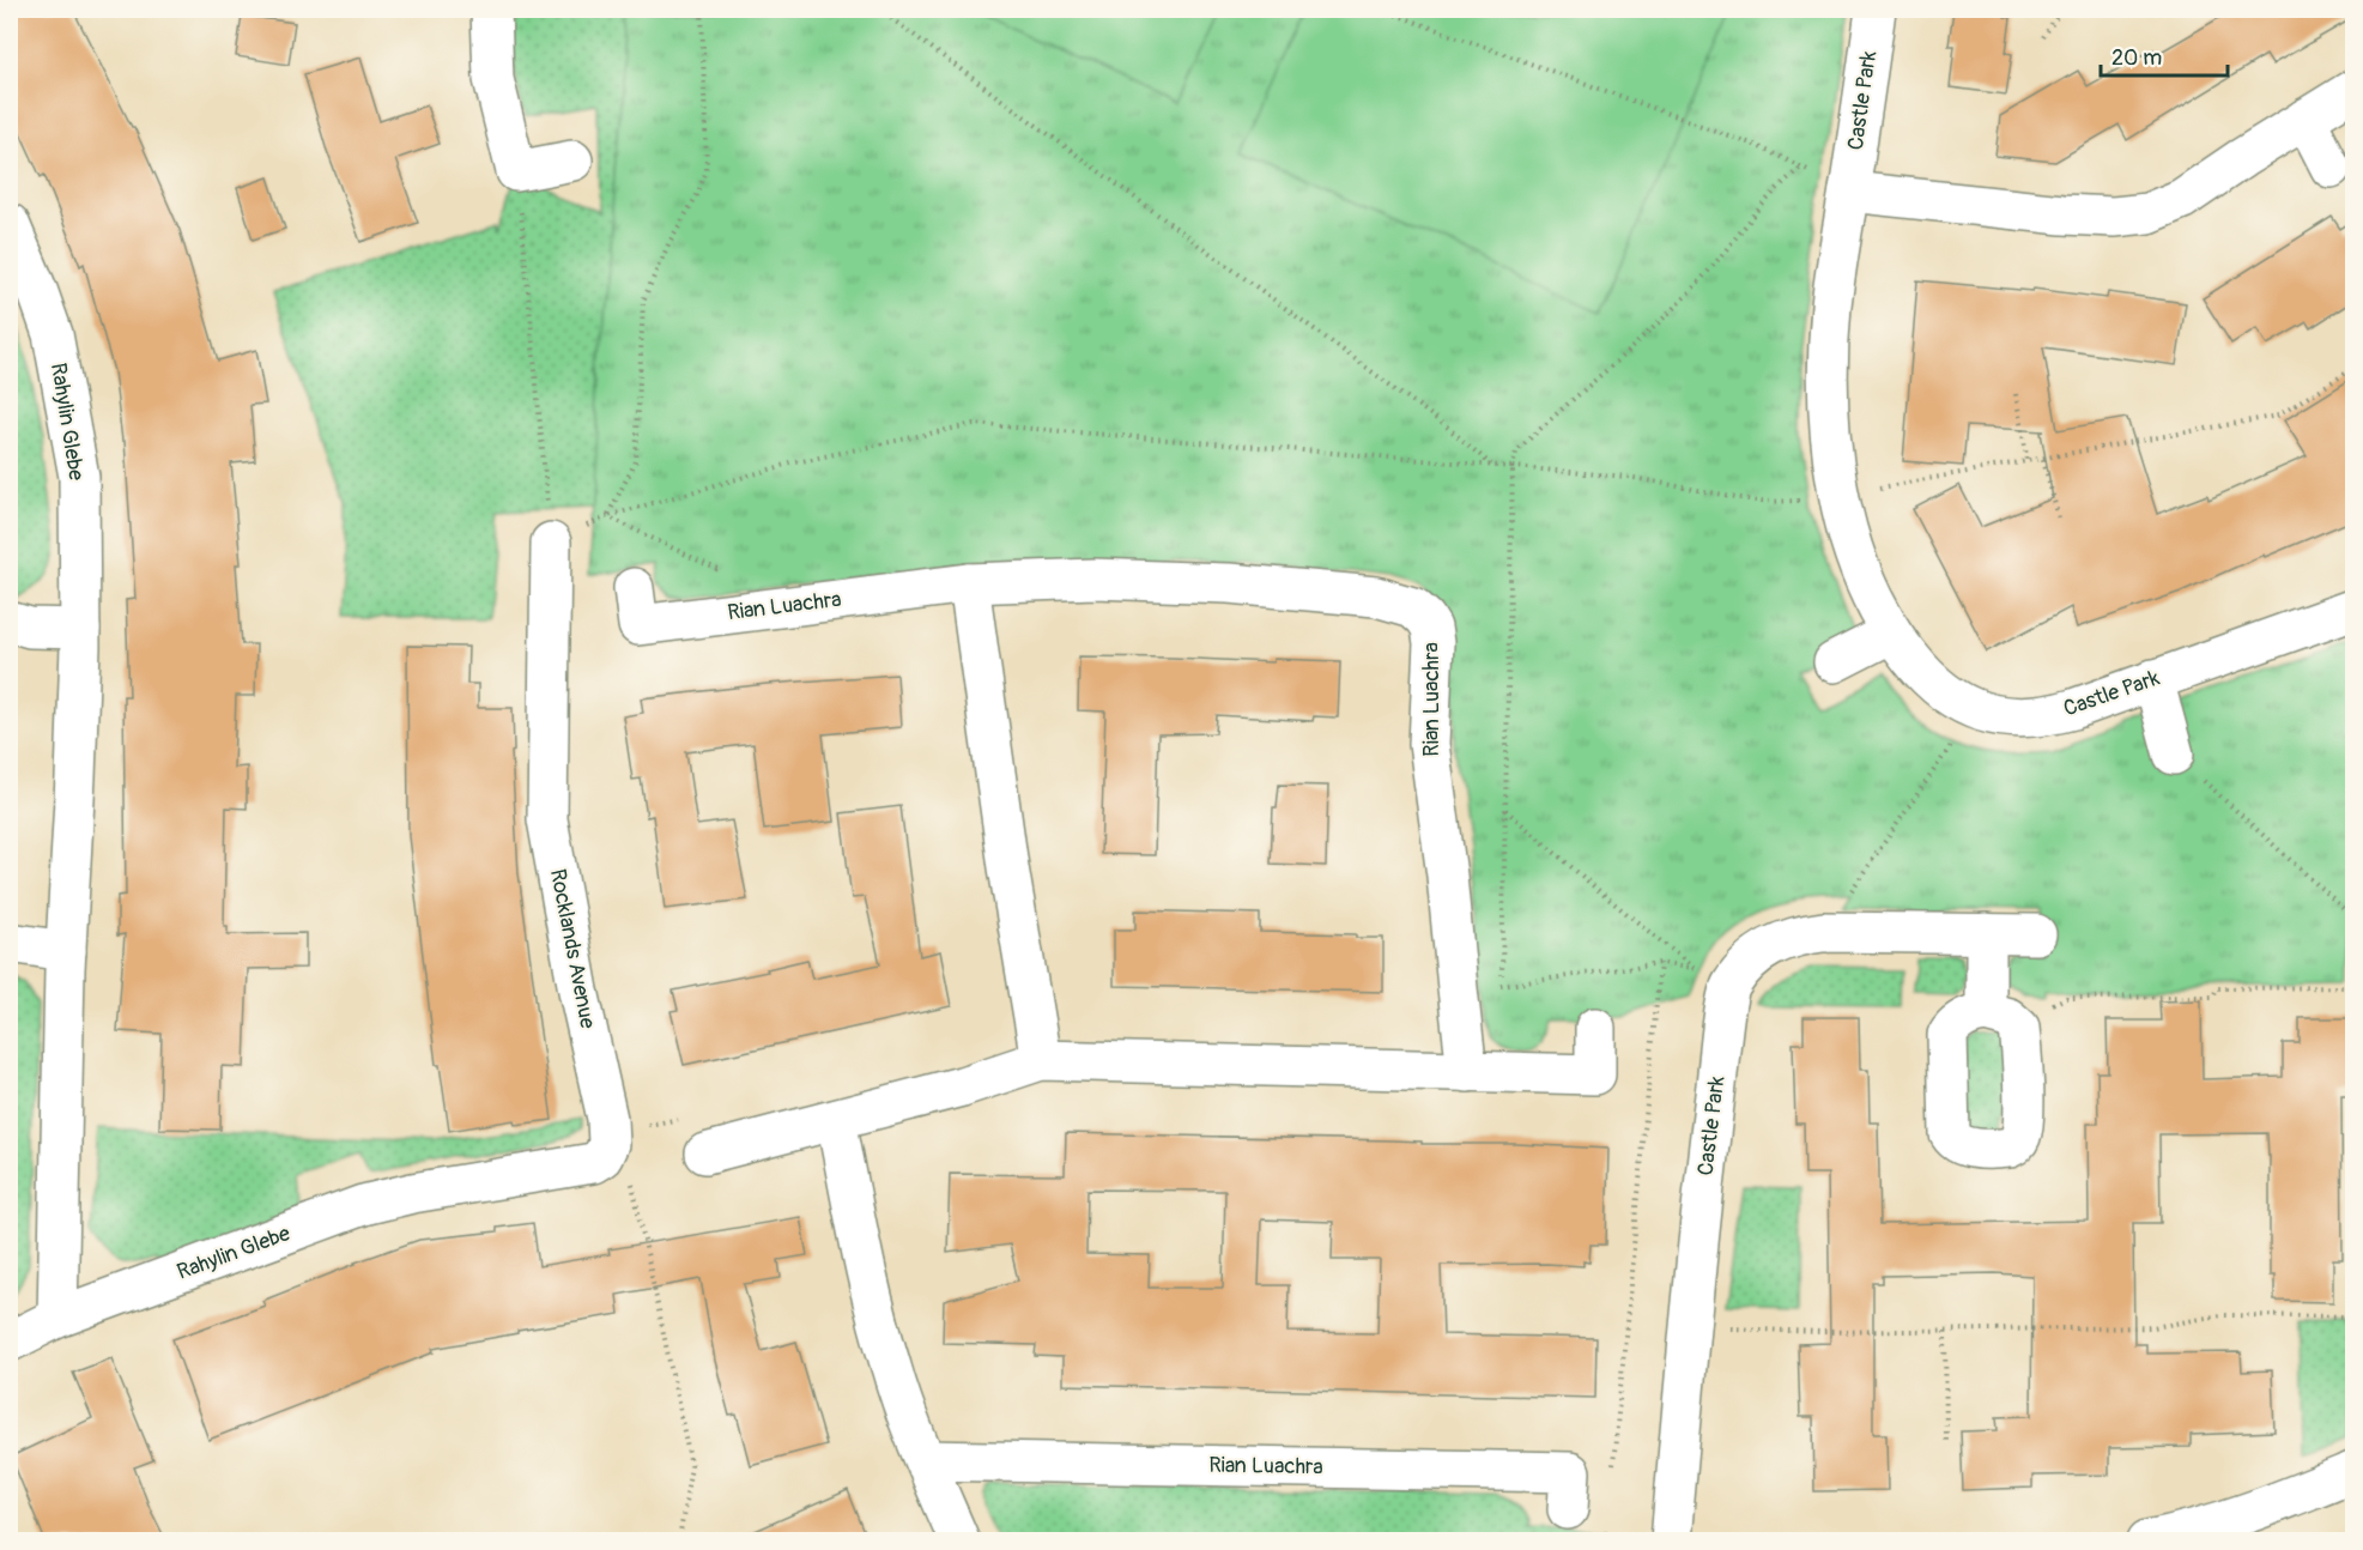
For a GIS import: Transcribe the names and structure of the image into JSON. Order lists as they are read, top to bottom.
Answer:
{
  "streets": {
    "street": [
      "Castle Park",
      "Rahylin Glebe",
      "Rian Luachra",
      "Rocklands Avenue"
    ]
  },
  "crossings": [
    ["Rahylin Glebe", "Rocklands Avenue"]
  ],
  "scale_bar": "20 m"
}
